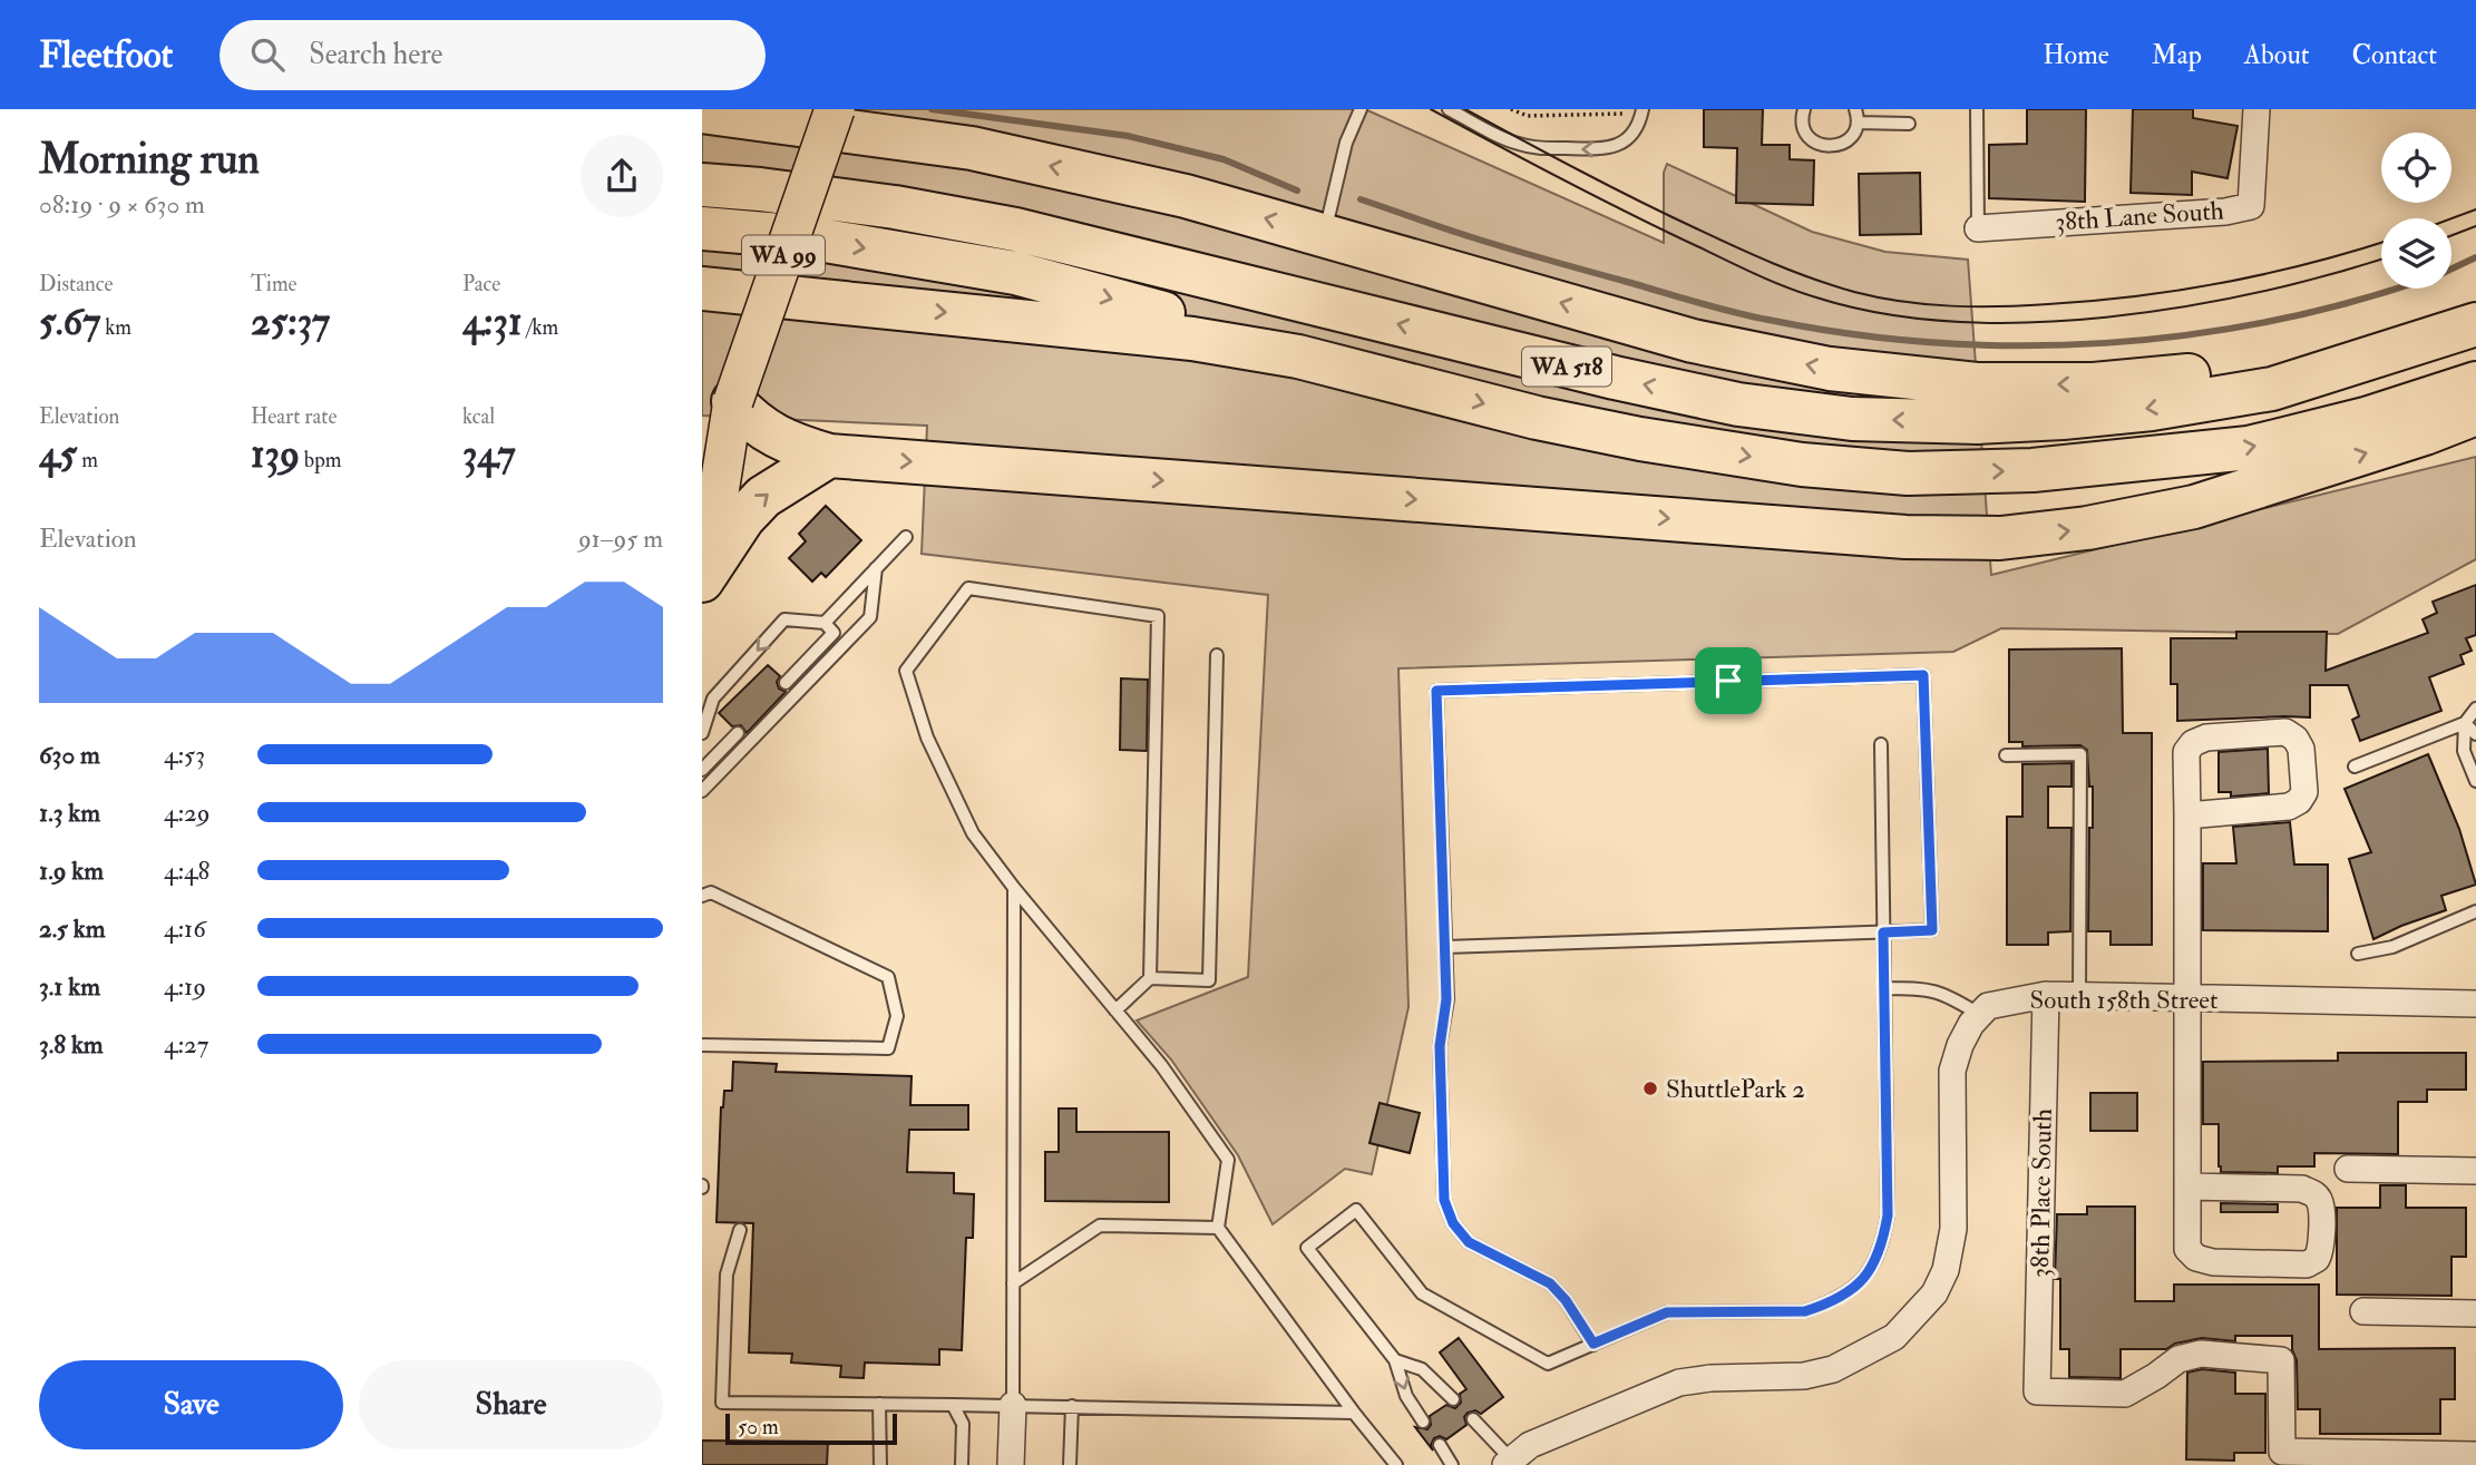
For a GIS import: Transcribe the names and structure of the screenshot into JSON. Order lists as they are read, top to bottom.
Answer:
{
  "streets": {
    "highway": ["WA 518"],
    "main road": ["WA 99"],
    "street": ["38th Lane South", "South 158th Street", "38th Place South"]
  },
  "crossings": [
    ["South 158th Street", "38th Place South"]
  ],
  "places": ["ShuttlePark 2"],
  "scale_bar": "50 m",
  "page": {
    "header": "Fleetfoot",
    "search": "Search here",
    "nav": [
      "Home",
      "Map",
      "About",
      "Contact"
    ],
    "heading": ["Morning run", "08:19 · 9 × 630 m"],
    "stats": [
      ["Distance", "5.67 km"],
      ["Time", "25:37"],
      ["Pace", "4:31 /km"],
      ["Elevation", "45 m"],
      ["Heart rate", "139 bpm"],
      ["kcal", "347"]
    ],
    "chart": ["Elevation", "91–95 m"],
    "list": [
      {
        "name": "630 m",
        "note": "4:53"
      },
      {
        "name": "1.3 km",
        "note": "4:29"
      },
      {
        "name": "1.9 km",
        "note": "4:48"
      },
      {
        "name": "2.5 km",
        "note": "4:16"
      },
      {
        "name": "3.1 km",
        "note": "4:19"
      },
      {
        "name": "3.8 km",
        "note": "4:27"
      }
    ],
    "buttons": ["Save", "Share"],
    "scale": "50 m"
  }
}
